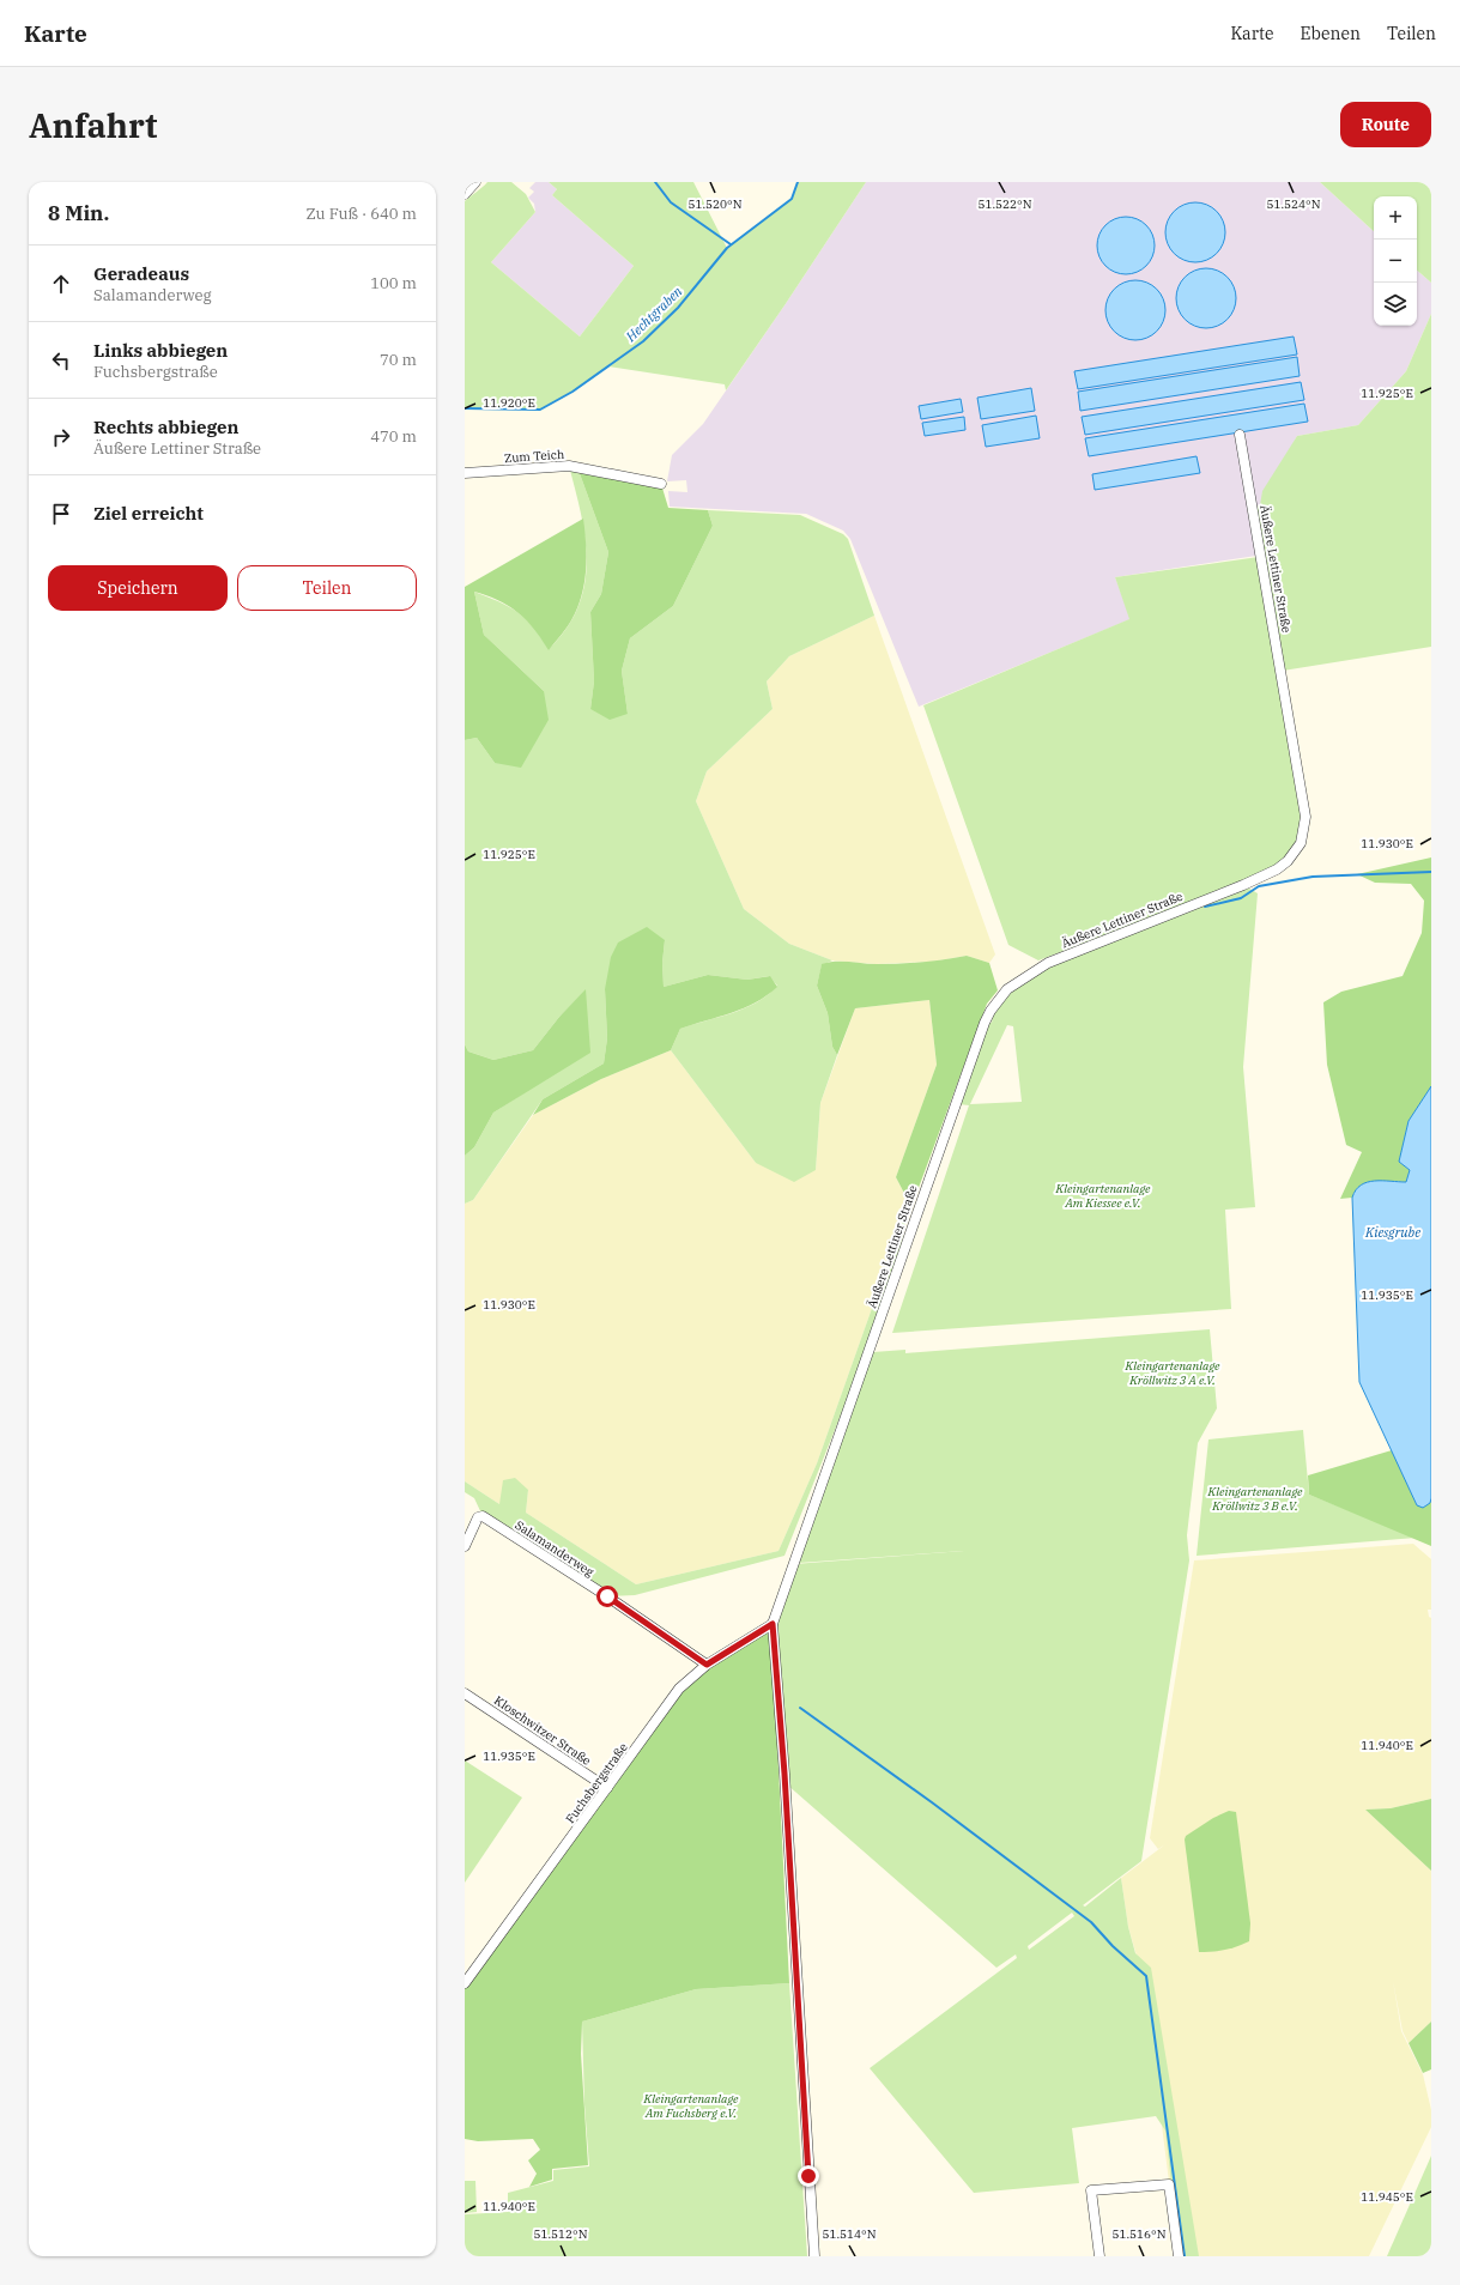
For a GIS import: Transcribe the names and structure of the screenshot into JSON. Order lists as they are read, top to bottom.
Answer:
{
  "streets": {
    "street": [
      "Zum Teich",
      "Äußere Lettiner Straße",
      "Salamanderweg",
      "Kloschwitzer Straße",
      "Fuchsbergstraße"
    ]
  },
  "crossings": [
    ["Äußere Lettiner Straße", "Fuchsbergstraße"],
    ["Salamanderweg", "Fuchsbergstraße"],
    ["Kloschwitzer Straße", "Fuchsbergstraße"]
  ],
  "water": ["Hechtgraben", "Kiesgrube"],
  "parks": [
    "Kleingartenanlage Am Kiessee e.V.",
    "Kleingartenanlage Kröllwitz 3 A e.V.",
    "Kleingartenanlage Kröllwitz 3 B e.V.",
    "Kleingartenanlage Am Fuchsberg e.V."
  ],
  "page": {
    "header": "Karte",
    "nav": ["Karte", "Ebenen", "Teilen"],
    "buttons": [
      "Route",
      ["Speichern", "Teilen"]
    ],
    "title": "Anfahrt",
    "heading": ["8 Min.", "Zu Fuß · 640 m"],
    "map_buttons": ["+", "−"],
    "list": [
      ["Geradeaus", "Salamanderweg", "100 m"],
      ["Links abbiegen", "Fuchsbergstraße", "70 m"],
      ["Rechts abbiegen", "Äußere Lettiner Straße", "470 m"],
      "Ziel erreicht"
    ]
  },
  "coordinates": [
    "51.520°N",
    "51.522°N",
    "51.524°N",
    "11.925°E",
    "11.920°E",
    "11.930°E",
    "11.935°E",
    "11.940°E",
    "11.945°E",
    "51.512°N",
    "51.514°N",
    "51.516°N"
  ]
}
